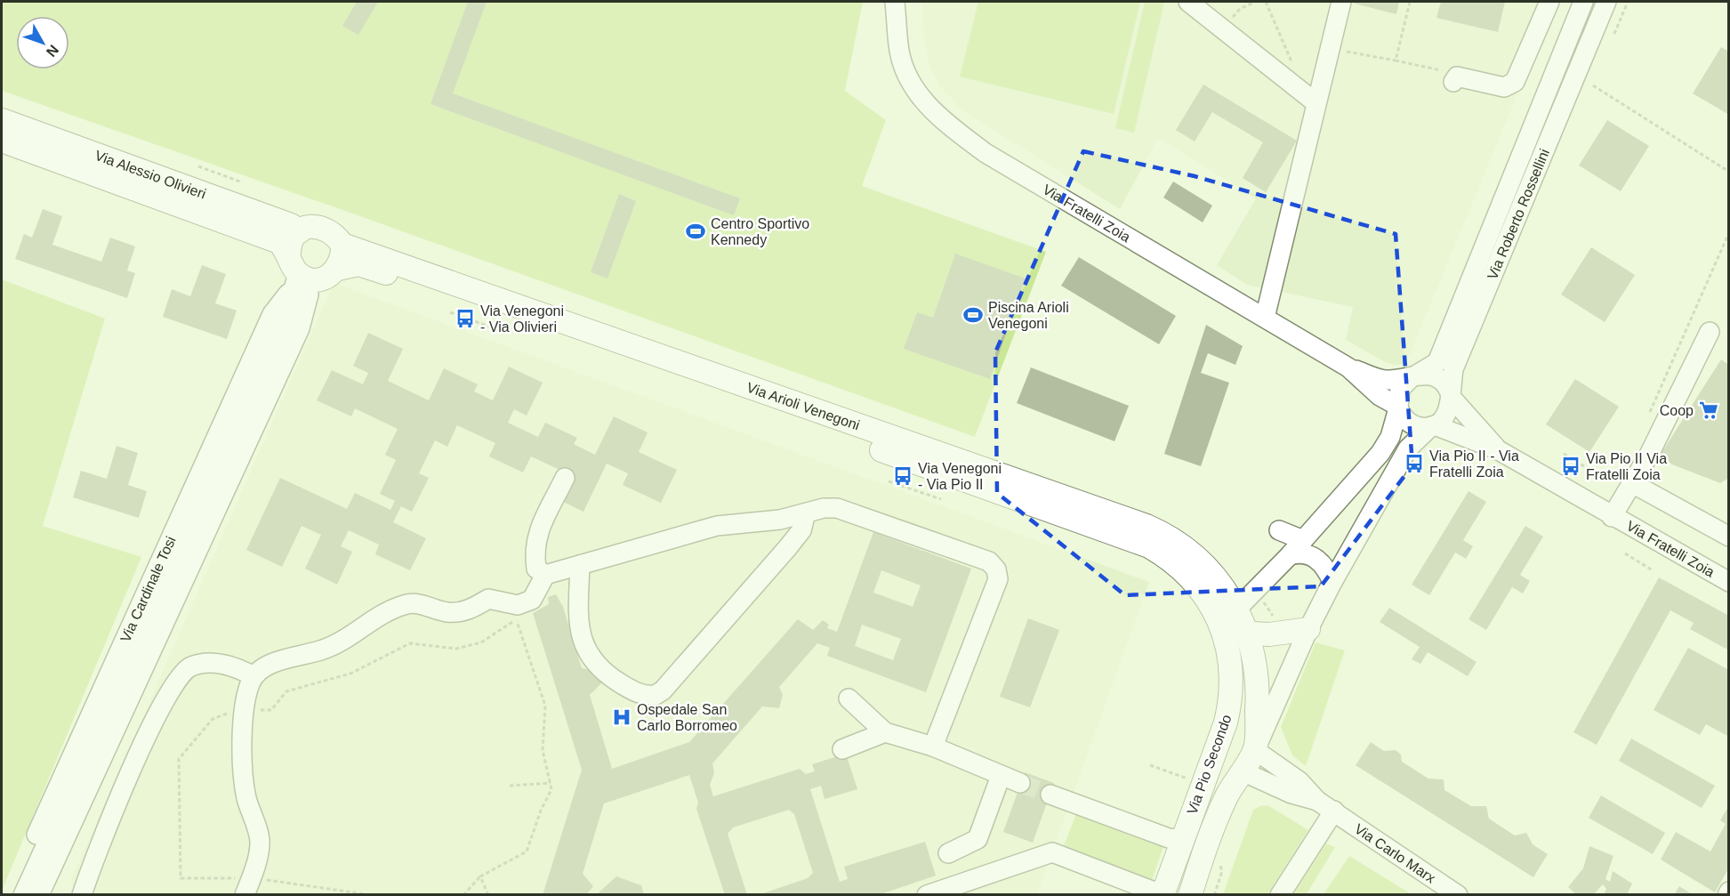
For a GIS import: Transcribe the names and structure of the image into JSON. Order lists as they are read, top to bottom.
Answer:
{
  "streets": {
    "main road": [
      "Via Alessio Olivieri",
      "Via Arioli Venegoni",
      "Via Pio Secondo",
      "Via Carlo Marx"
    ],
    "street": ["Via Fratelli Zoia", "Via Roberto Rossellini", "Via Cardinale Tosi"]
  },
  "crossings": [
    ["Via Alessio Olivieri", "Via Arioli Venegoni"],
    ["Via Alessio Olivieri", "Via Cardinale Tosi"],
    ["Via Fratelli Zoia", "Via Roberto Rossellini"],
    ["Via Roberto Rossellini", "Via Arioli Venegoni"],
    ["Via Roberto Rossellini", "Via Pio Secondo"],
    ["Via Arioli Venegoni", "Via Cardinale Tosi"],
    ["Via Arioli Venegoni", "Via Pio Secondo"],
    ["Via Pio Secondo", "Via Carlo Marx"]
  ],
  "places": {
    "sports": ["Centro Sportivo Kennedy", "Piscina Arioli Venegoni"],
    "bus stop": [
      "Via Venegoni - Via Olivieri",
      "Via Pio II - Via Fratelli Zoia",
      "Via Pio II Via Fratelli Zoia",
      "Via Venegoni - Via Pio II"
    ],
    "supermarket": ["Coop"],
    "hospital": ["Ospedale San Carlo Borromeo"]
  },
  "north": "bottom right"
}
